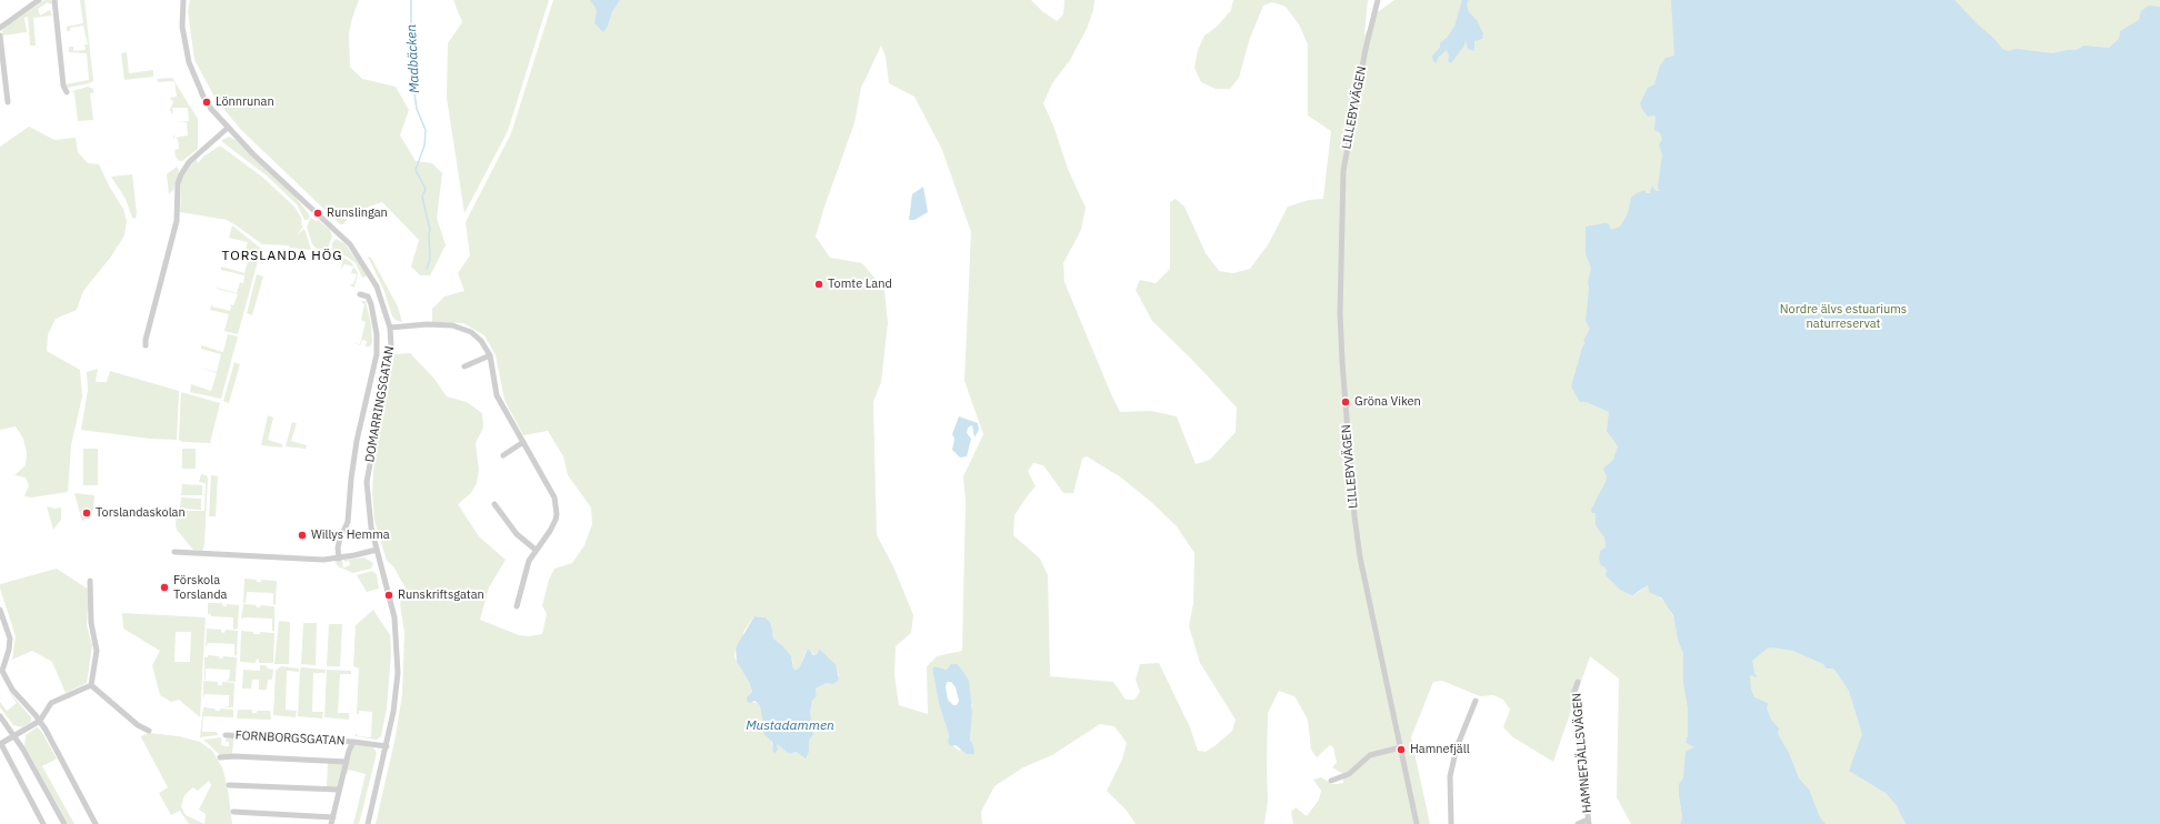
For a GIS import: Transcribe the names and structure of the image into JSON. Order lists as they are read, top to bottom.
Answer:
{
  "streets": {
    "street": [
      "LILLEBYVÄGEN",
      "DOMARRINGSGATAN",
      "FORNBORGSGATAN",
      "HAMNEFJÄLLSVÄGEN"
    ]
  },
  "crossings": [
    ["DOMARRINGSGATAN", "FORNBORGSGATAN"]
  ],
  "districts": ["TORSLANDA HÖG"],
  "water": ["Madbäcken", "Mustadammen"],
  "parks": ["Nordre älvs estuariums naturreservat"],
  "places": [
    "Lönnrunan",
    "Runslingan",
    "Tomte Land",
    "Gröna Viken",
    "Torslandaskolan",
    "Willys Hemma",
    "Förskola Torslanda",
    "Runskriftsgatan",
    "Hamnefjäll"
  ]
}
